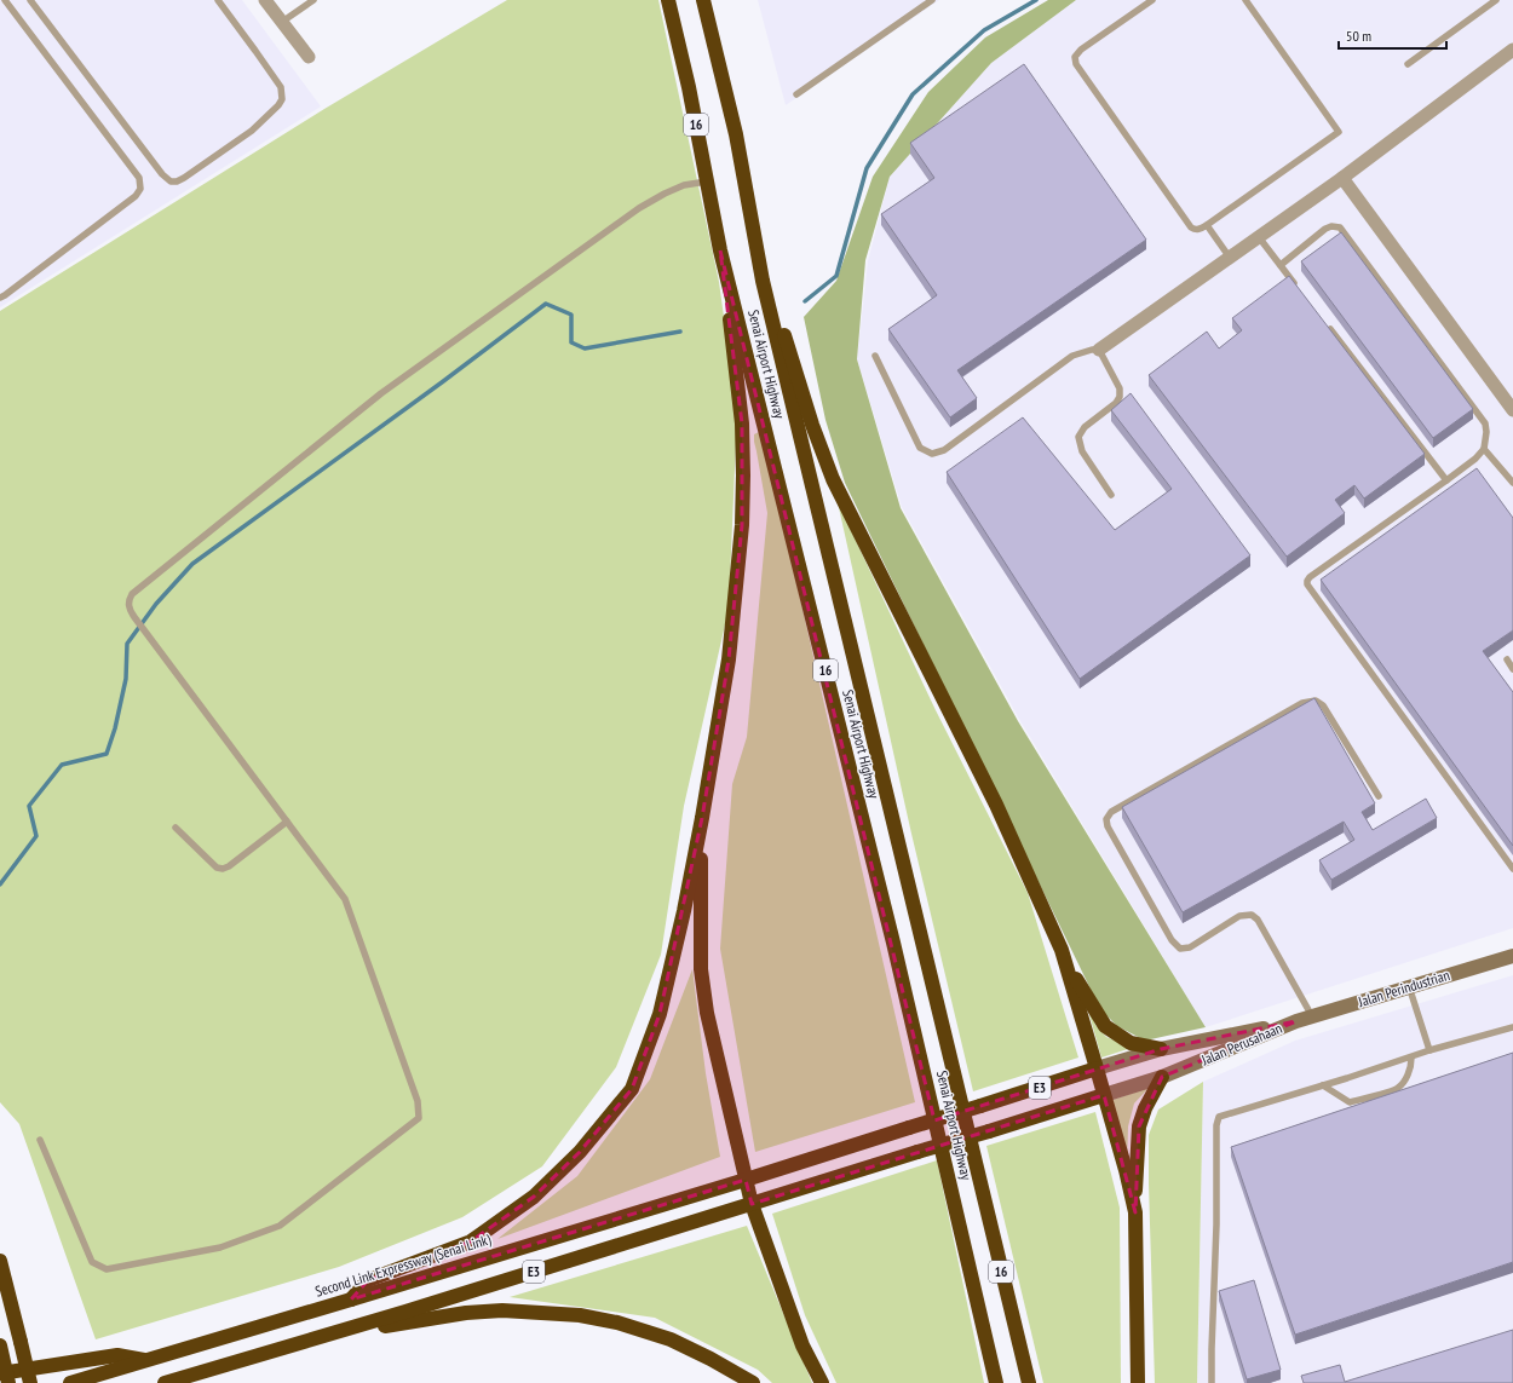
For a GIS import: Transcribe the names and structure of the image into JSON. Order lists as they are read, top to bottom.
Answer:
{
  "streets": {
    "highway": [
      "16",
      "Senai Airport Highway",
      "E3",
      "Second Link Expressway (Senai Link)"
    ],
    "main road": ["Jalan Perindustrian", "Jalan Perusahaan"]
  },
  "crossings": [
    ["Jalan Perindustrian", "Jalan Perusahaan"],
    ["Jalan Perusahaan", "E3"],
    ["E3", "Second Link Expressway (Senai Link)"]
  ],
  "scale_bar": "50 m"
}
